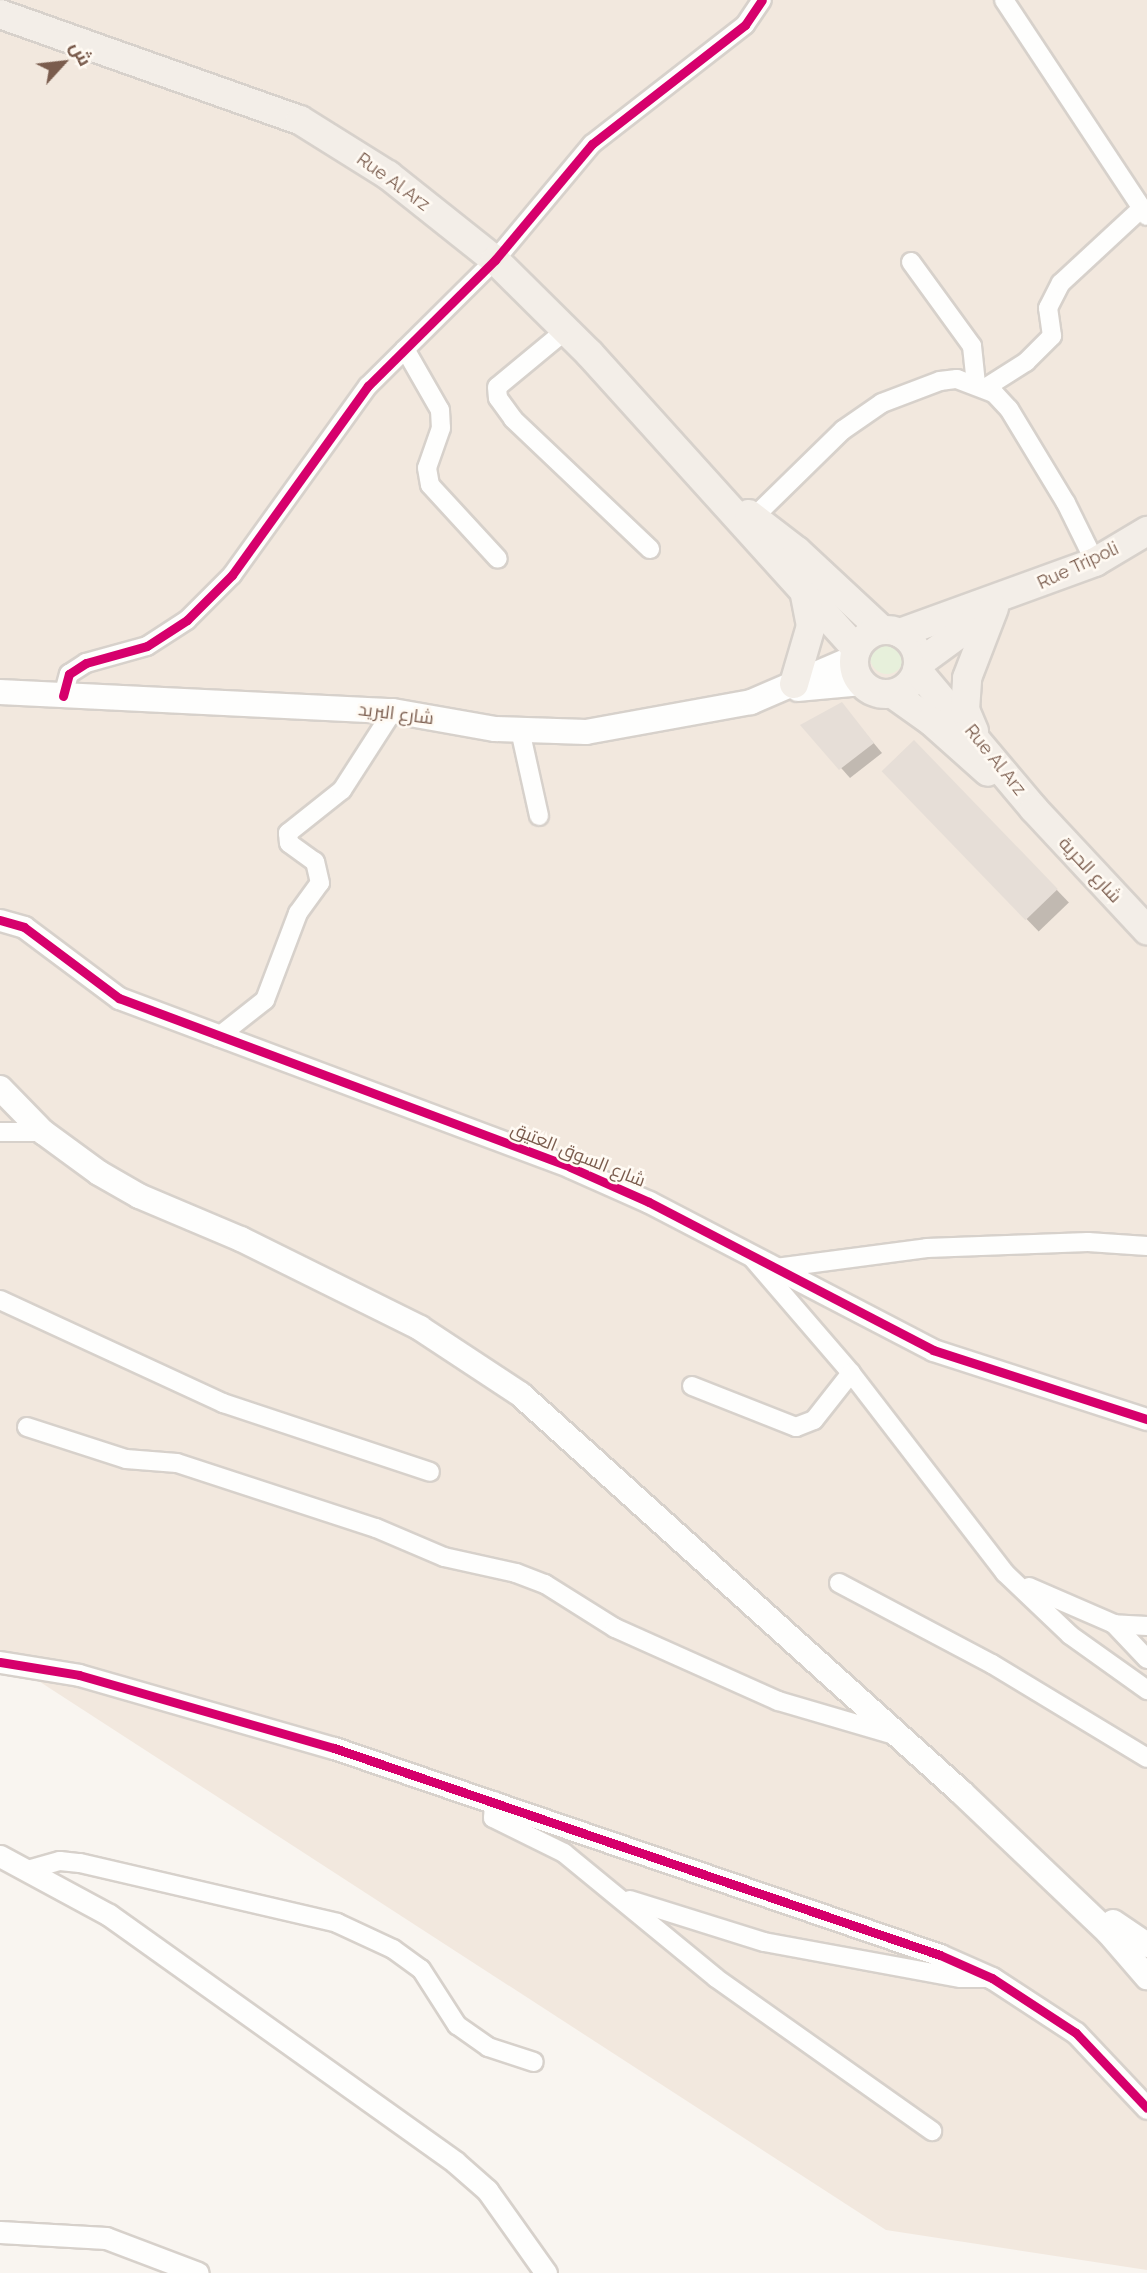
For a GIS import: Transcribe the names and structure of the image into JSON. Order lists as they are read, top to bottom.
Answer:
{
  "streets": {
    "main road": [
      "Rue Al Arz",
      "Rue Tripoli",
      "شارع البريد",
      "شارع الحرية"
    ],
    "street": ["شارع السوق العتيق"]
  },
  "crossings": [
    ["Rue Al Arz", "Rue Tripoli"],
    ["Rue Al Arz", "شارع البريد"],
    ["Rue Al Arz", "شارع الحرية"],
    ["Rue Tripoli", "شارع البريد"]
  ],
  "north": "top right"
}
